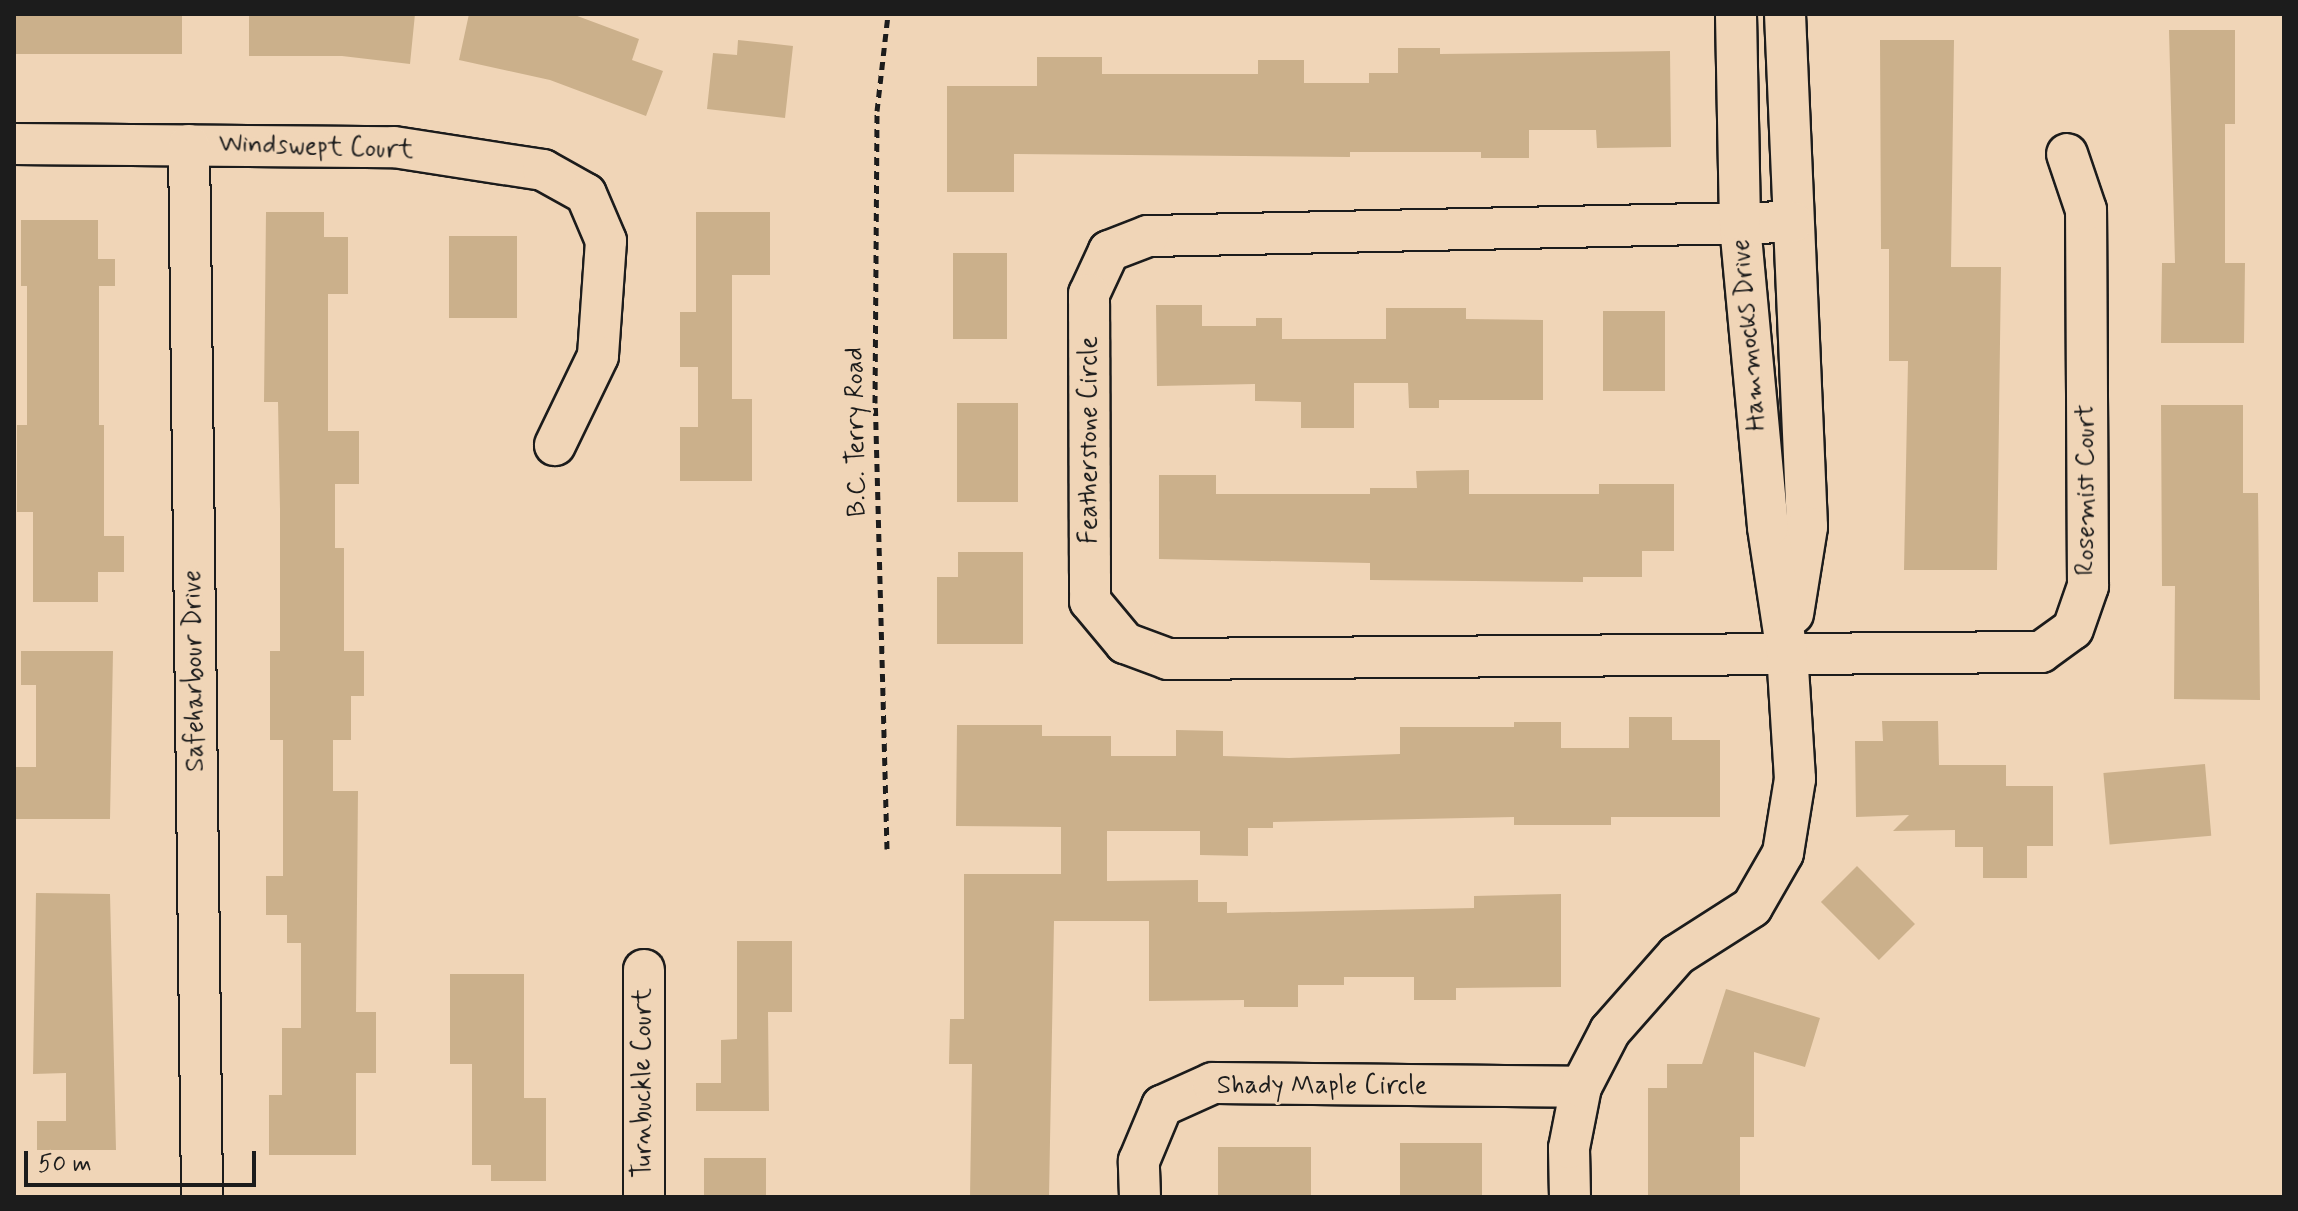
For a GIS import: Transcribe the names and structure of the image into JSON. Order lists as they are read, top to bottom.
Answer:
{
  "streets": {
    "street": [
      "Windswept Court",
      "Hammocks Drive",
      "Featherstone Circle",
      "Rosemist Court",
      "Safeharbour Drive",
      "Turnbuckle Court",
      "Shady Maple Circle"
    ],
    "path": ["B.C. Terry Road"]
  },
  "crossings": [
    ["Windswept Court", "Safeharbour Drive"],
    ["Hammocks Drive", "Featherstone Circle"],
    ["Hammocks Drive", "Rosemist Court"],
    ["Hammocks Drive", "Shady Maple Circle"],
    ["Featherstone Circle", "Rosemist Court"]
  ],
  "scale_bar": "50 m"
}
